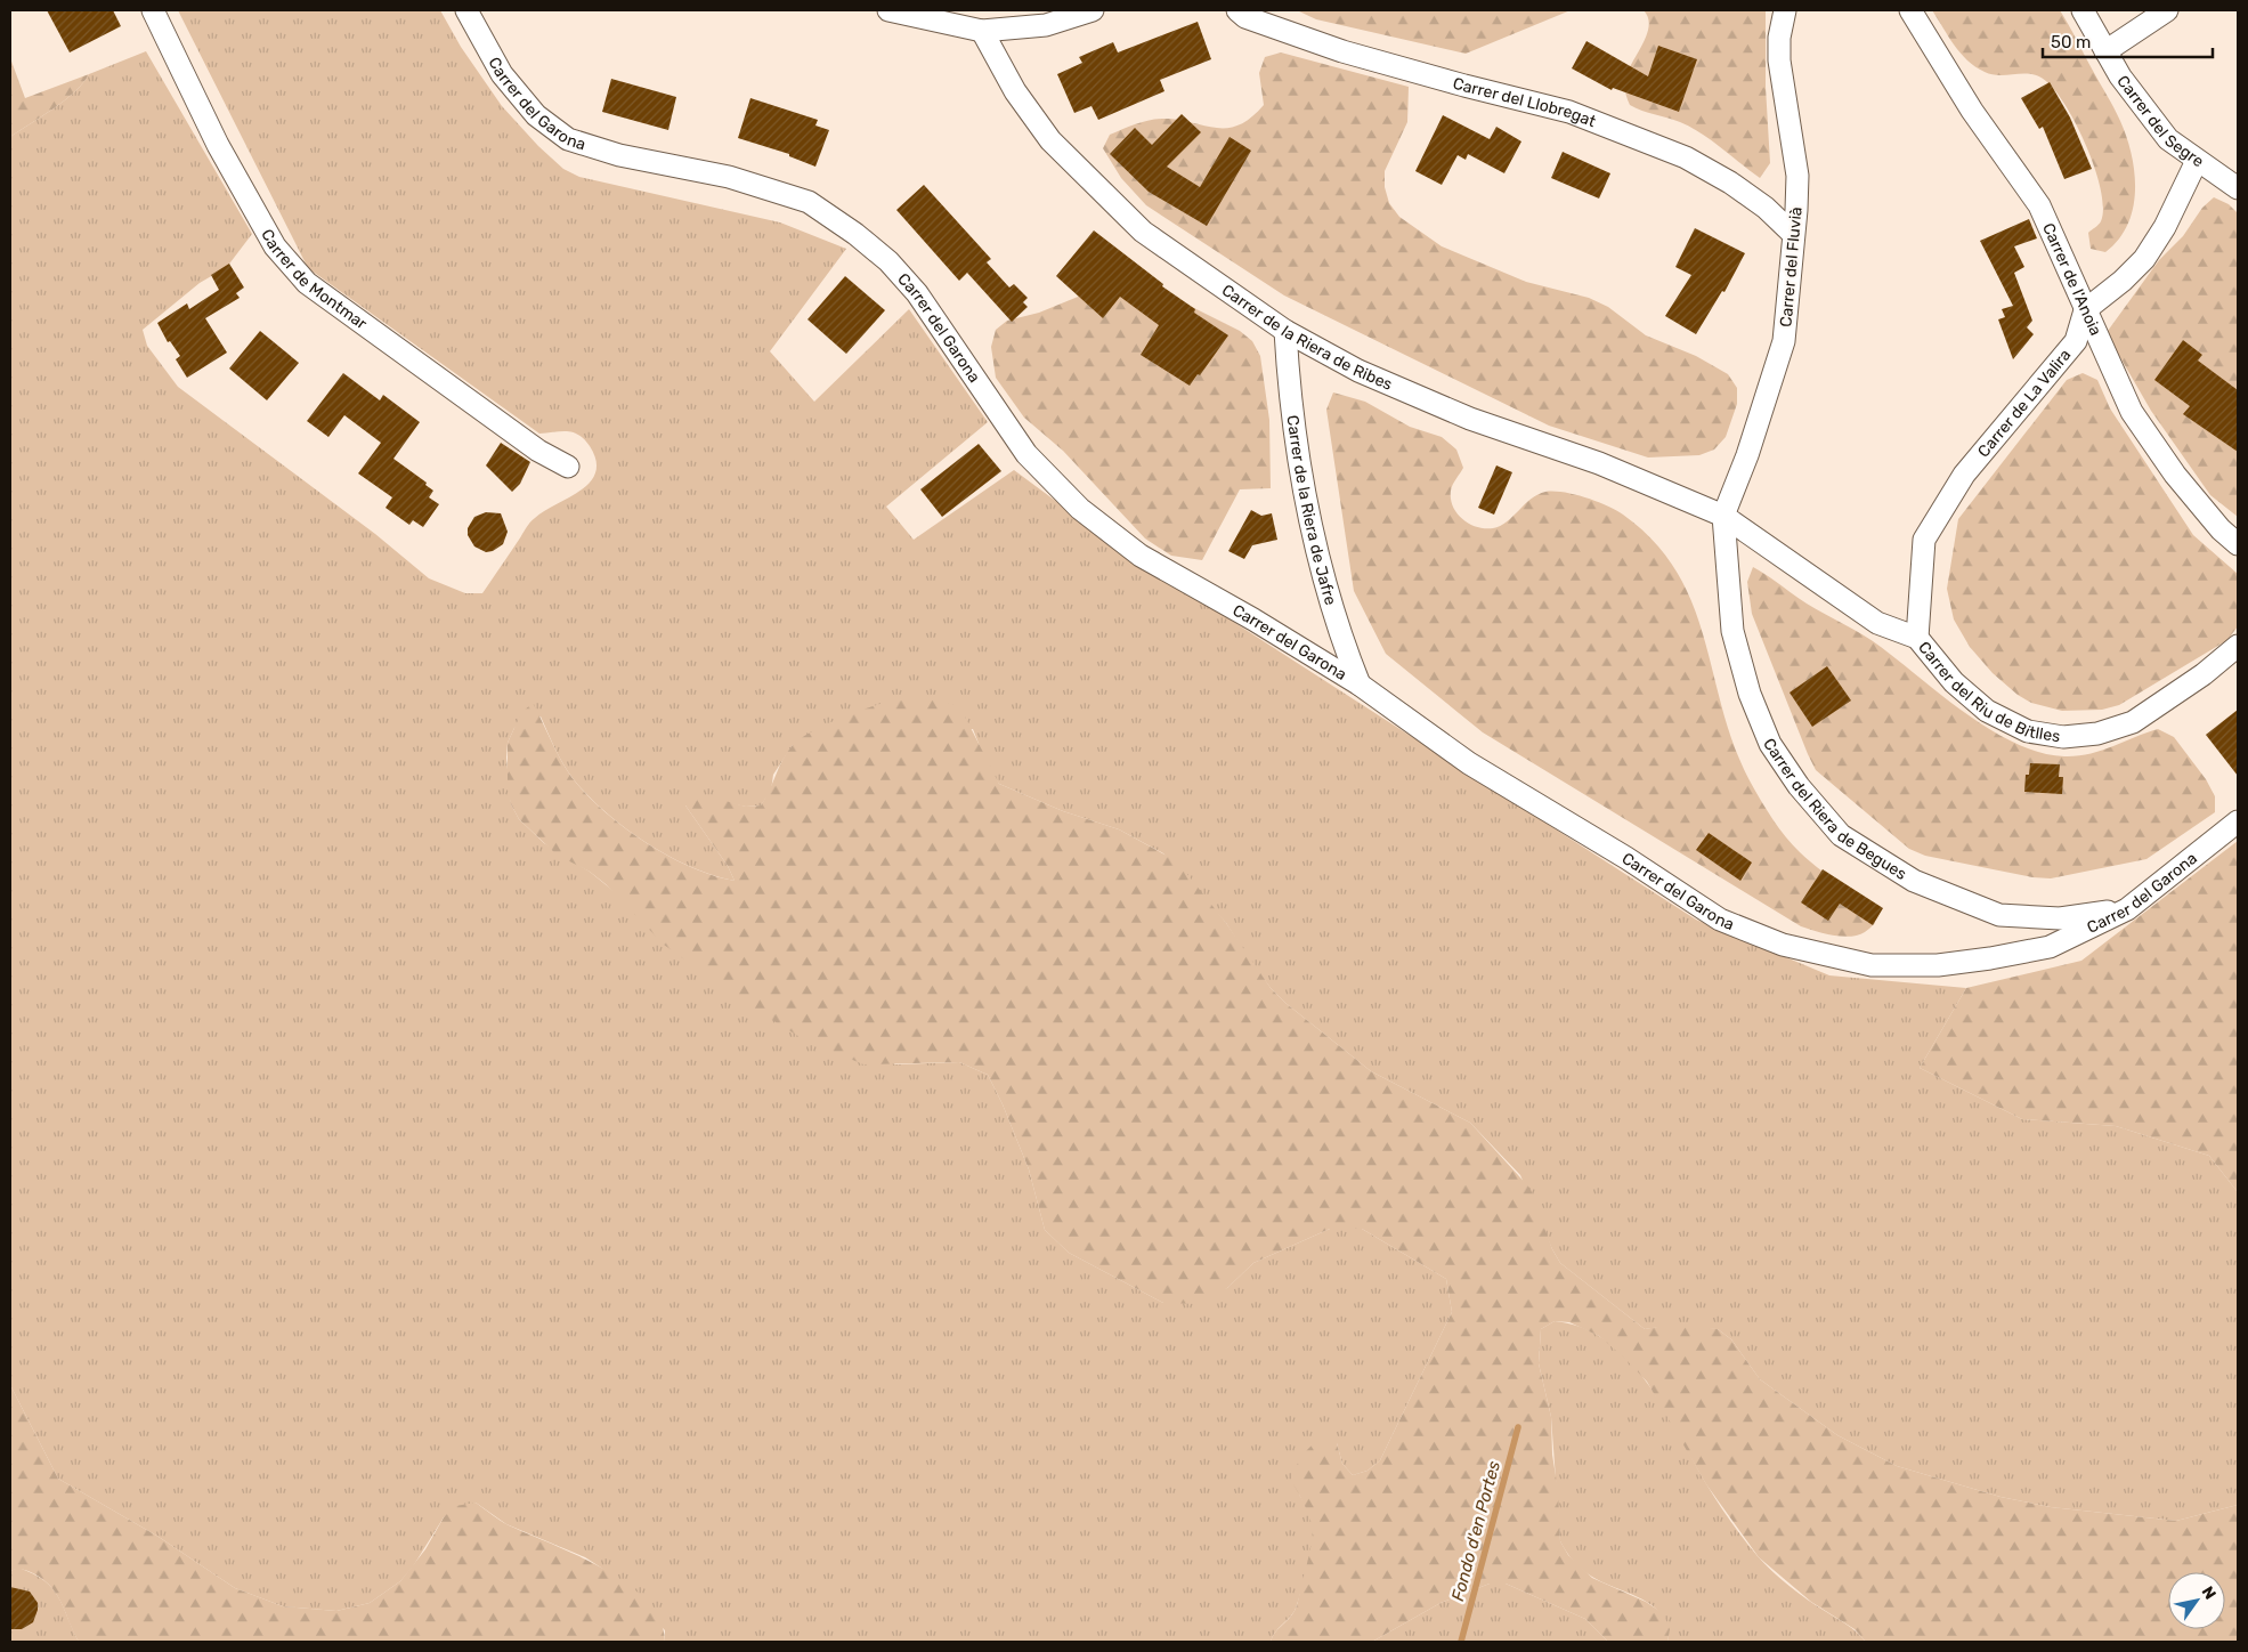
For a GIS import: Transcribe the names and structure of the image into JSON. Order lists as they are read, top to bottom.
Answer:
{
  "streets": {
    "street": [
      "Carrer del Garona",
      "Carrer del Llobregat",
      "Carrer del Segre",
      "Carrer del Fluvià",
      "Carrer de Montmar",
      "Carrer de l'Anoia",
      "Carrer de la Riera de Ribes",
      "Carrer de La Valira",
      "Carrer de la Riera de Jafre",
      "Carrer del Riu de Bitlles",
      "Carrer del Riera de Begues"
    ]
  },
  "crossings": [
    ["Carrer del Garona", "Carrer de la Riera de Jafre"],
    ["Carrer del Garona", "Carrer del Riera de Begues"],
    ["Carrer del Llobregat", "Carrer del Fluvià"],
    ["Carrer del Fluvià", "Carrer de la Riera de Ribes"],
    ["Carrer del Fluvià", "Carrer del Riu de Bitlles"],
    ["Carrer del Fluvià", "Carrer del Riera de Begues"],
    ["Carrer de l'Anoia", "Carrer de La Valira"],
    ["Carrer de la Riera de Ribes", "Carrer de la Riera de Jafre"],
    ["Carrer de la Riera de Ribes", "Carrer del Riu de Bitlles"],
    ["Carrer de la Riera de Ribes", "Carrer del Riera de Begues"],
    ["Carrer de La Valira", "Carrer del Riu de Bitlles"],
    ["Carrer del Riu de Bitlles", "Carrer del Riera de Begues"]
  ],
  "water": ["Fondo d'en Portes"],
  "scale_bar": "50 m",
  "north": "top right"
}
